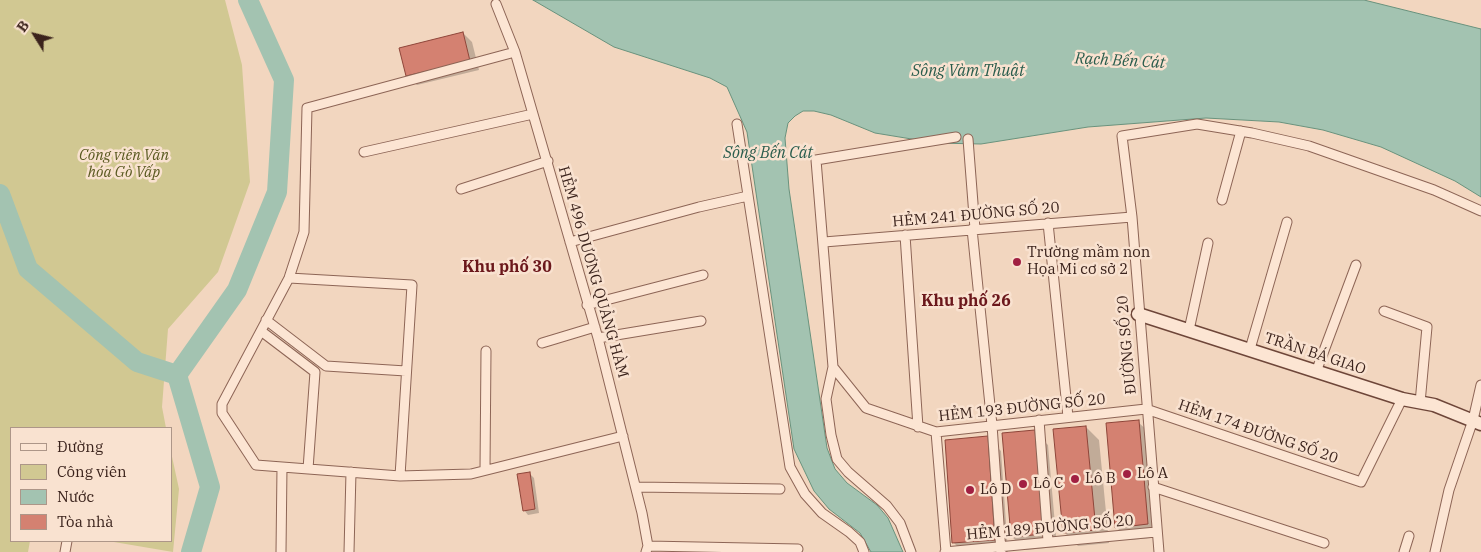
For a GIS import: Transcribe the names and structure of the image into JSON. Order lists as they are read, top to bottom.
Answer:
{
  "streets": {
    "street": [
      "HẺM 241 ĐƯỜNG SỐ 20",
      "HẺM 496 DƯƠNG QUẢNG HÀM",
      "ĐƯỜNG SỐ 20",
      "TRẦN BÁ GIAO",
      "HẺM 193 ĐƯỜNG SỐ 20",
      "HẺM 174 ĐƯỜNG SỐ 20",
      "HẺM 189 ĐƯỜNG SỐ 20"
    ]
  },
  "crossings": [
    ["HẺM 241 ĐƯỜNG SỐ 20", "ĐƯỜNG SỐ 20"],
    ["ĐƯỜNG SỐ 20", "TRẦN BÁ GIAO"],
    ["ĐƯỜNG SỐ 20", "HẺM 193 ĐƯỜNG SỐ 20"],
    ["ĐƯỜNG SỐ 20", "HẺM 174 ĐƯỜNG SỐ 20"],
    ["ĐƯỜNG SỐ 20", "HẺM 189 ĐƯỜNG SỐ 20"],
    ["TRẦN BÁ GIAO", "HẺM 174 ĐƯỜNG SỐ 20"],
    ["HẺM 193 ĐƯỜNG SỐ 20", "HẺM 174 ĐƯỜNG SỐ 20"]
  ],
  "districts": ["Khu phố 30", "Khu phố 26"],
  "water": ["Rạch Bến Cát", "Sông Vàm Thuật", "Sông Bến Cát"],
  "parks": ["Công viên Văn hóa Gò Vấp"],
  "places": [
    "Trường mầm non Họa Mi cơ sở 2",
    "Lô A",
    "Lô B",
    "Lô C",
    "Lô D"
  ],
  "legend": [
    "Đường",
    "Công viên",
    "Nước",
    "Tòa nhà"
  ],
  "north": "top left"
}
